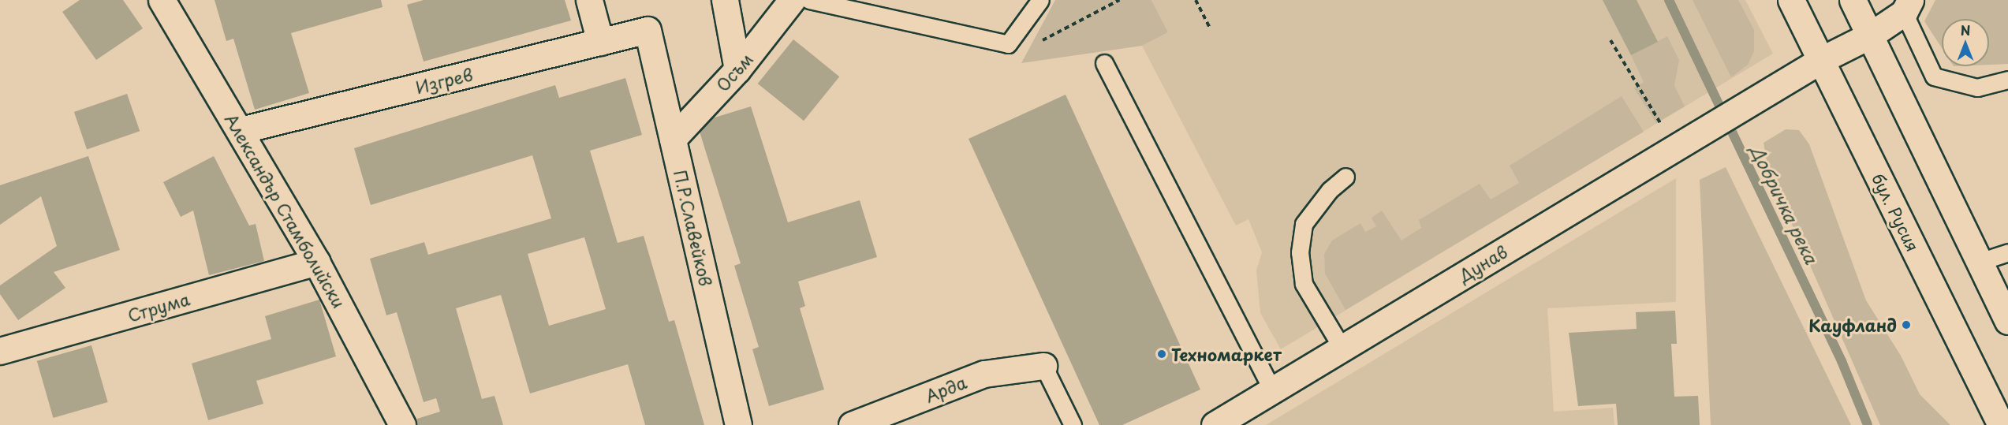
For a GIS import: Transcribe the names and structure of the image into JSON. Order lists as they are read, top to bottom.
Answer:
{
  "streets": {
    "street": [
      "Осъм",
      "Изгрев",
      "Александър Стамболийски",
      "бул. Русия",
      "П.Р.Славейков",
      "Дунав",
      "Струма",
      "Арда"
    ]
  },
  "crossings": [
    ["Осъм", "П.Р.Славейков"],
    ["Изгрев", "Александър Стамболийски"],
    ["Изгрев", "П.Р.Славейков"],
    ["Александър Стамболийски", "Струма"],
    ["бул. Русия", "Дунав"]
  ],
  "water": ["Добричка река"],
  "places": ["Кауфланд", "Техномаркет"],
  "north": "top"
}
